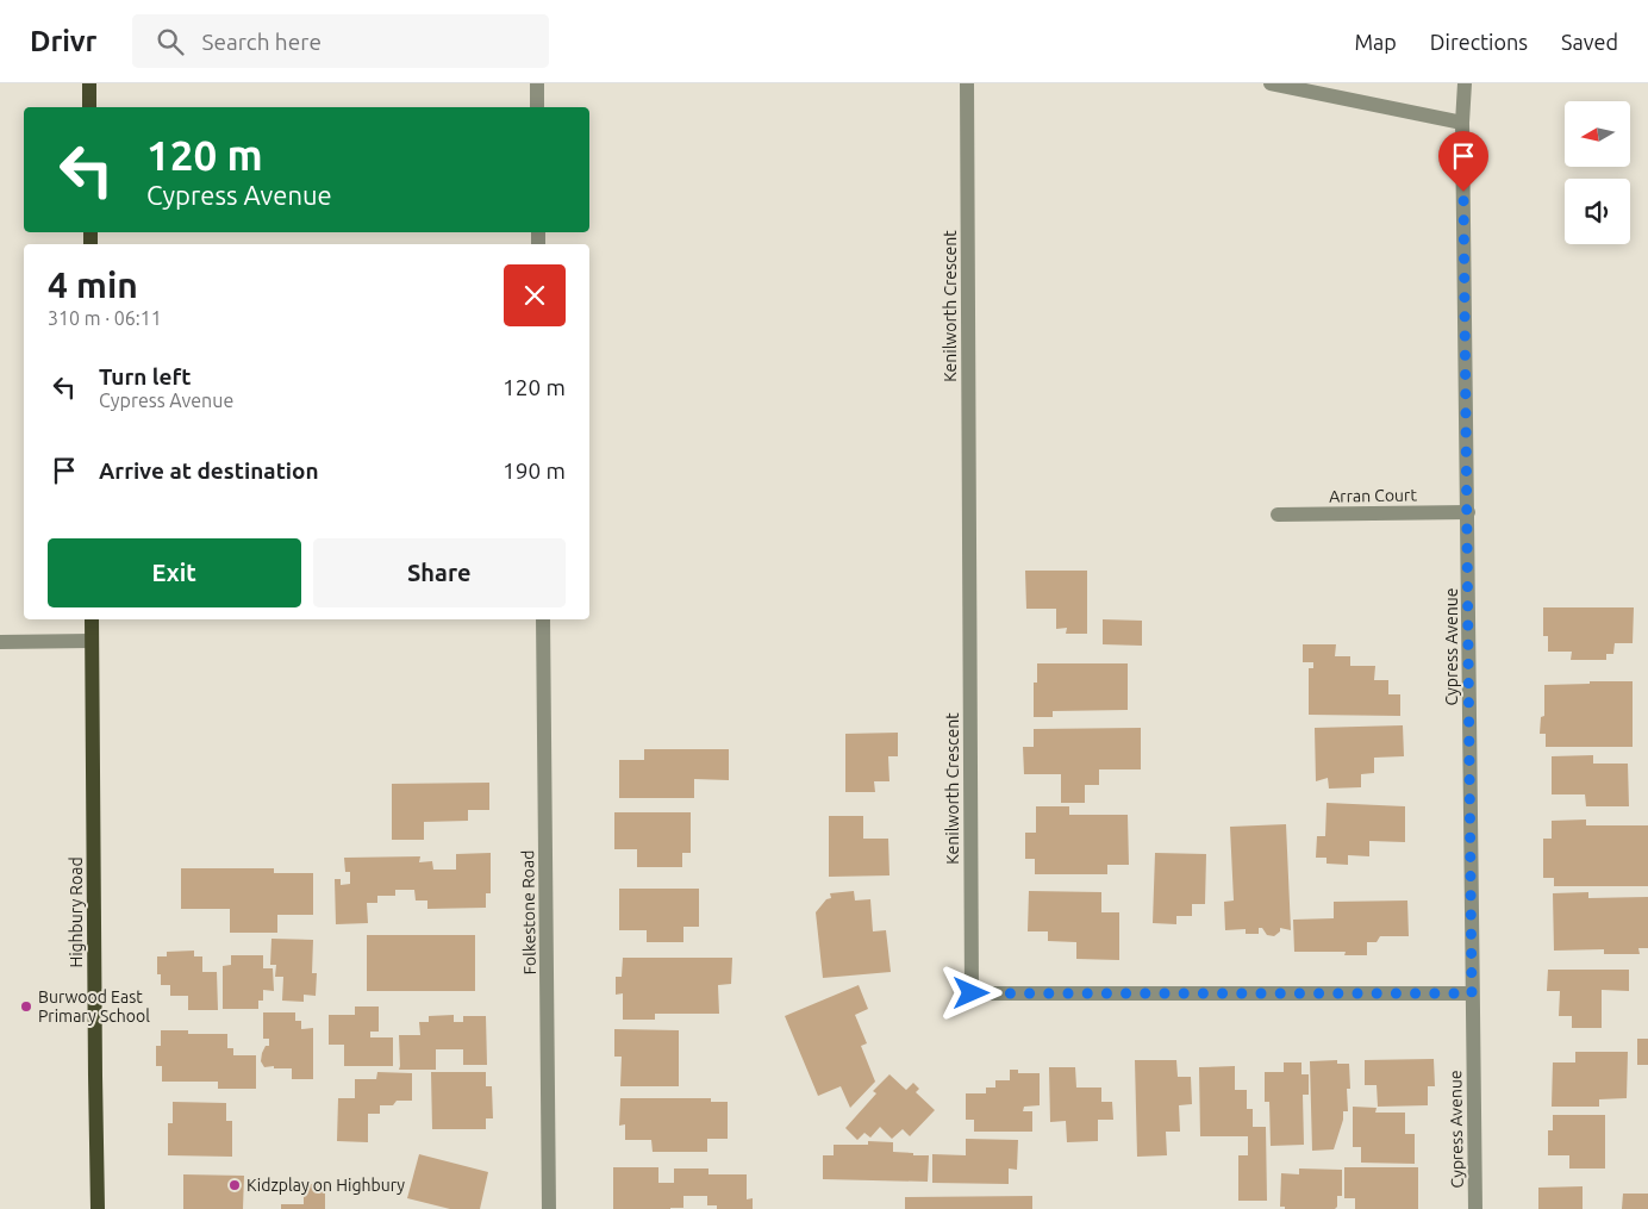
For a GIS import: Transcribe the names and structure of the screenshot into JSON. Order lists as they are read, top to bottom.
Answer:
{
  "streets": {
    "main road": ["Highbury Road"],
    "street": [
      "Kenilworth Crescent",
      "Arran Court",
      "Cypress Avenue",
      "Folkestone Road"
    ]
  },
  "crossings": [
    ["Kenilworth Crescent", "Cypress Avenue"],
    ["Arran Court", "Cypress Avenue"]
  ],
  "places": ["Burwood East Primary School", "Kidzplay on Highbury"],
  "north": "left",
  "page": {
    "header": "Drivr",
    "search": "Search here",
    "nav": ["Map", "Directions", "Saved"],
    "turn": ["120 m", "Cypress Avenue"],
    "heading": ["4 min", "310 m · 06:11"],
    "list": [
      {
        "name": "Turn left",
        "note": "Cypress Avenue",
        "value": "120 m"
      },
      {
        "name": "Arrive at destination",
        "value": "190 m"
      }
    ],
    "buttons": ["Exit", "Share"]
  }
}
